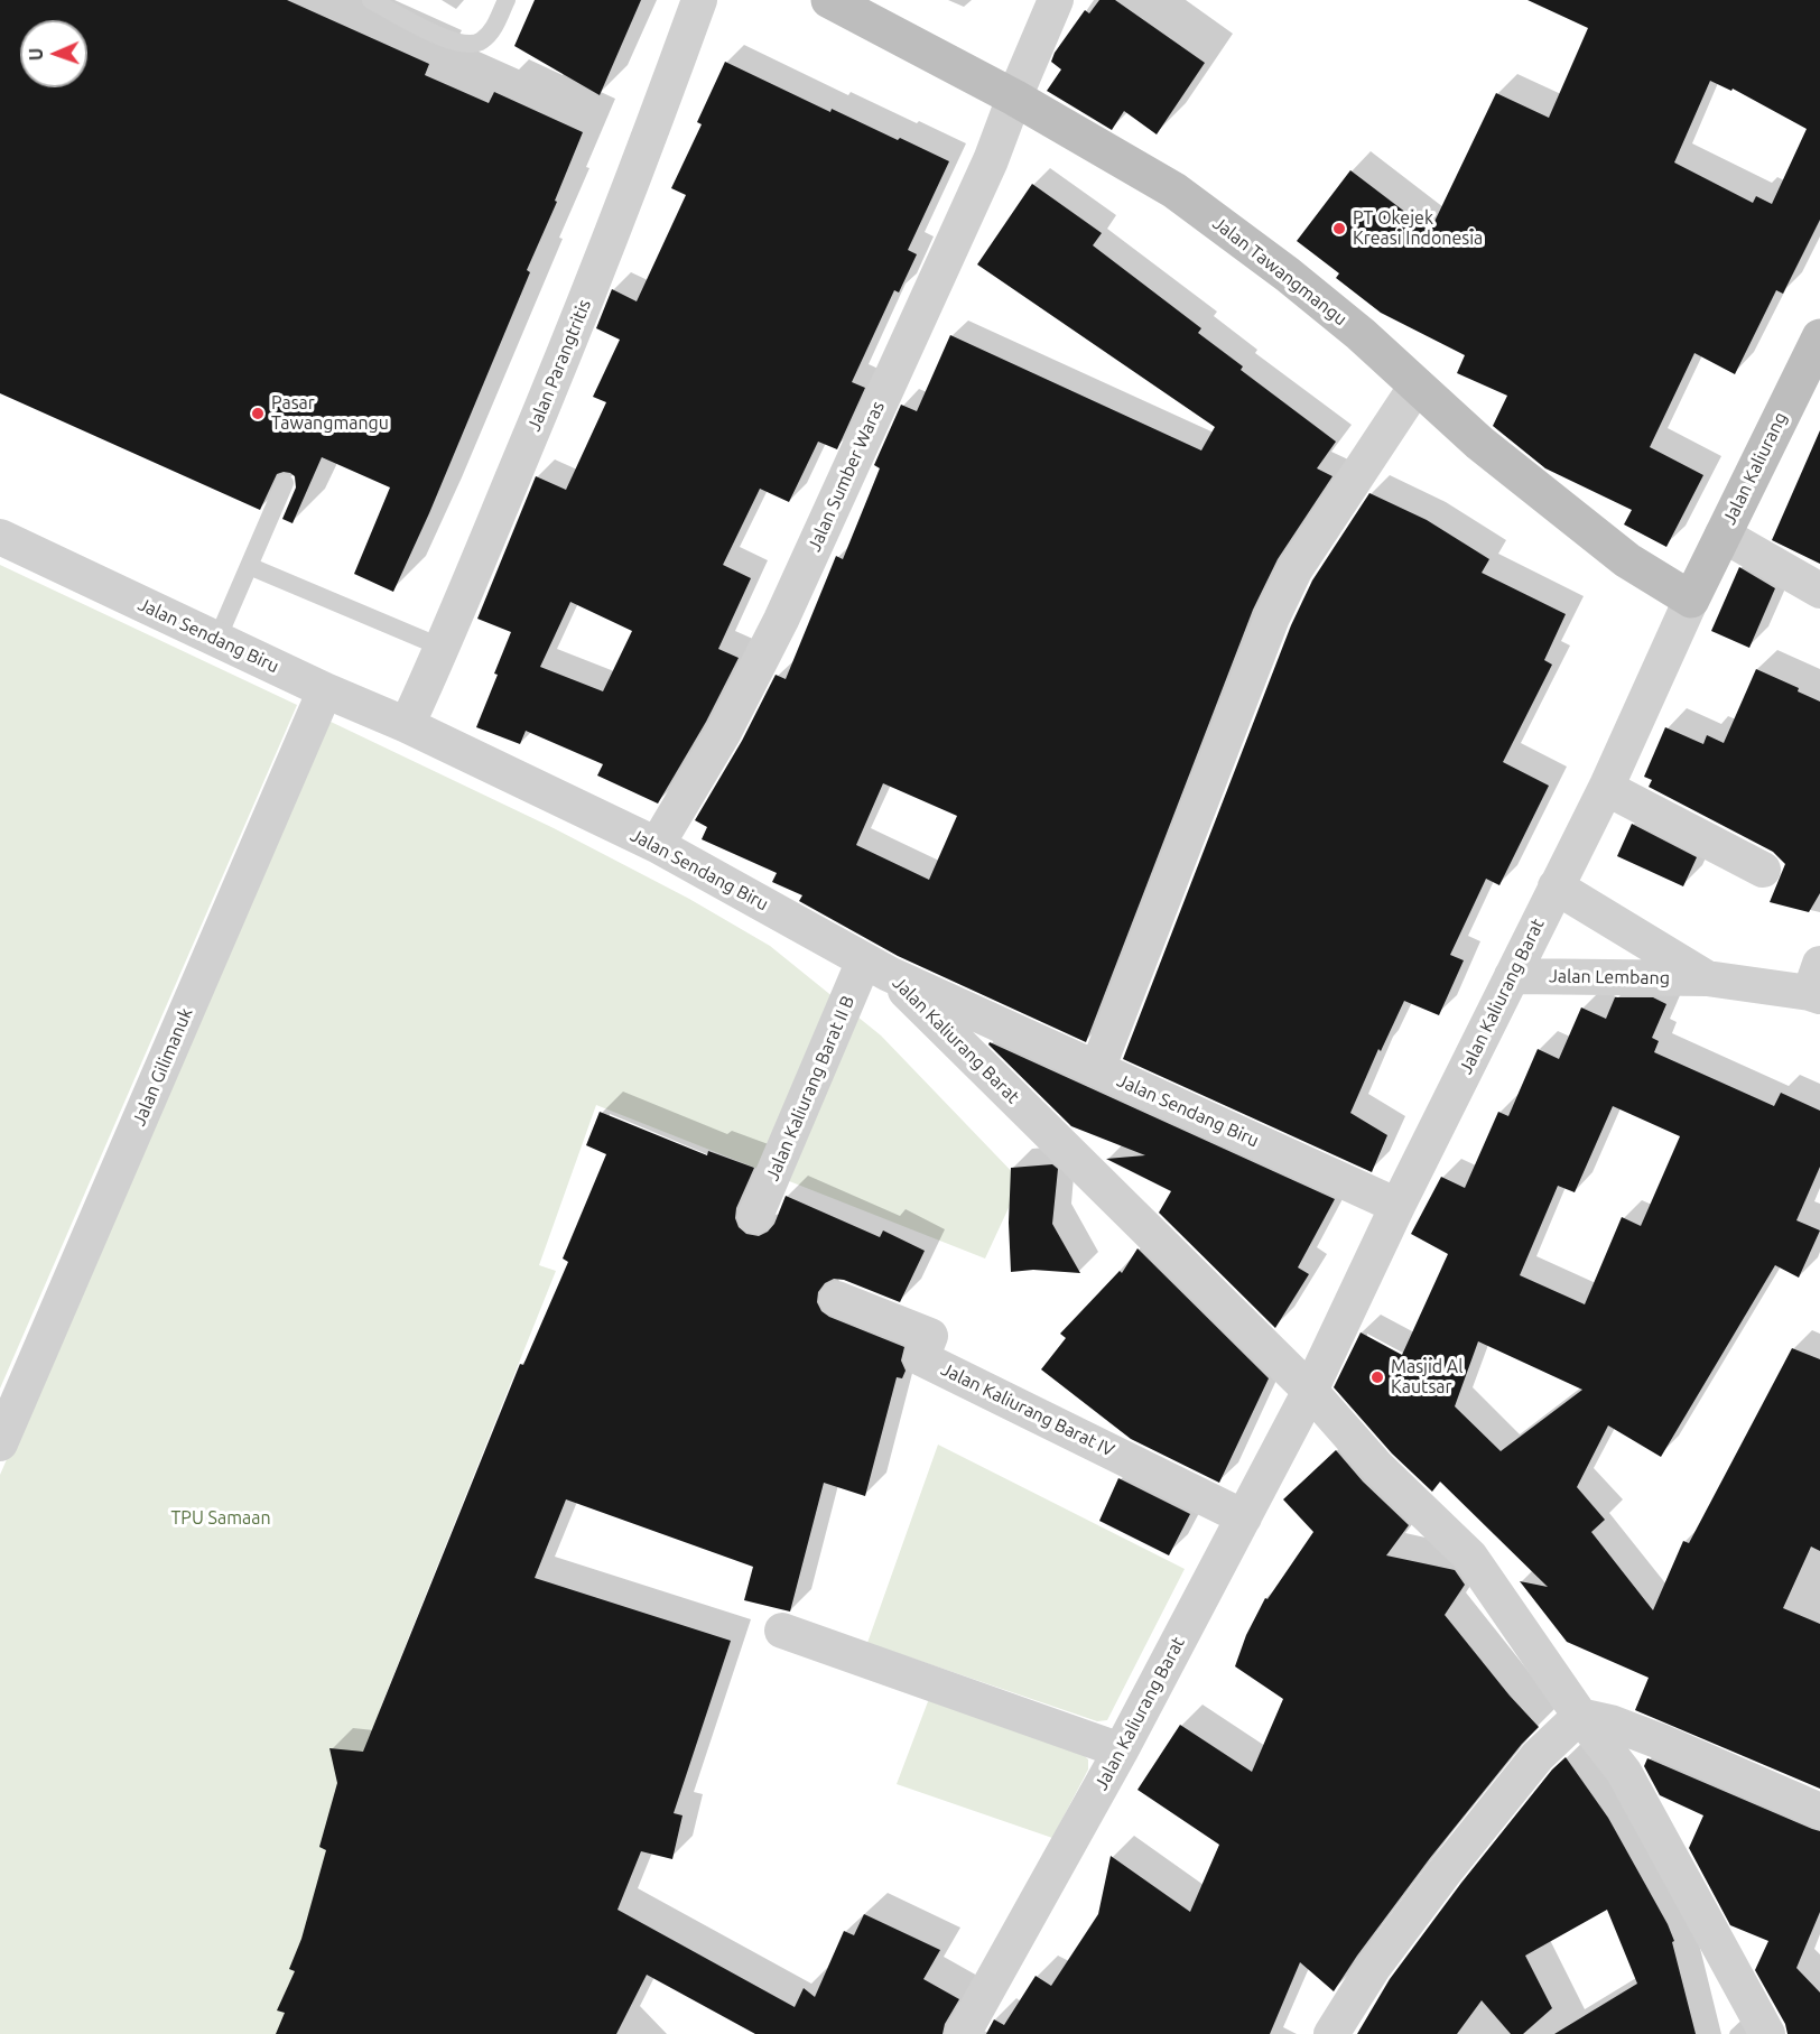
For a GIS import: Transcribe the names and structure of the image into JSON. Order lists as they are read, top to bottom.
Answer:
{
  "streets": {
    "main road": ["Jalan Tawangmangu", "Jalan Kaliurang"],
    "street": [
      "Jalan Parangtritis",
      "Jalan Sumber Waras",
      "Jalan Sendang Biru",
      "Jalan Lembang",
      "Jalan Kaliurang Barat",
      "Jalan Gilimanuk",
      "Jalan Kaliurang Barat II B",
      "Jalan Kaliurang Barat IV"
    ]
  },
  "crossings": [
    ["Jalan Tawangmangu", "Jalan Kaliurang"],
    ["Jalan Tawangmangu", "Jalan Sumber Waras"],
    ["Jalan Tawangmangu", "Jalan Kaliurang Barat"],
    ["Jalan Parangtritis", "Jalan Sendang Biru"],
    ["Jalan Kaliurang", "Jalan Kaliurang Barat"],
    ["Jalan Sumber Waras", "Jalan Sendang Biru"],
    ["Jalan Sendang Biru", "Jalan Kaliurang Barat"],
    ["Jalan Sendang Biru", "Jalan Gilimanuk"],
    ["Jalan Sendang Biru", "Jalan Kaliurang Barat II B"],
    ["Jalan Lembang", "Jalan Kaliurang Barat"],
    ["Jalan Kaliurang Barat", "Jalan Kaliurang Barat II B"],
    ["Jalan Kaliurang Barat", "Jalan Kaliurang Barat IV"]
  ],
  "parks": ["TPU Samaan"],
  "places": ["PT Okejek Kreasi Indonesia", "Pasar Tawangmangu", "Masjid Al Kautsar"],
  "north": "left"
}
